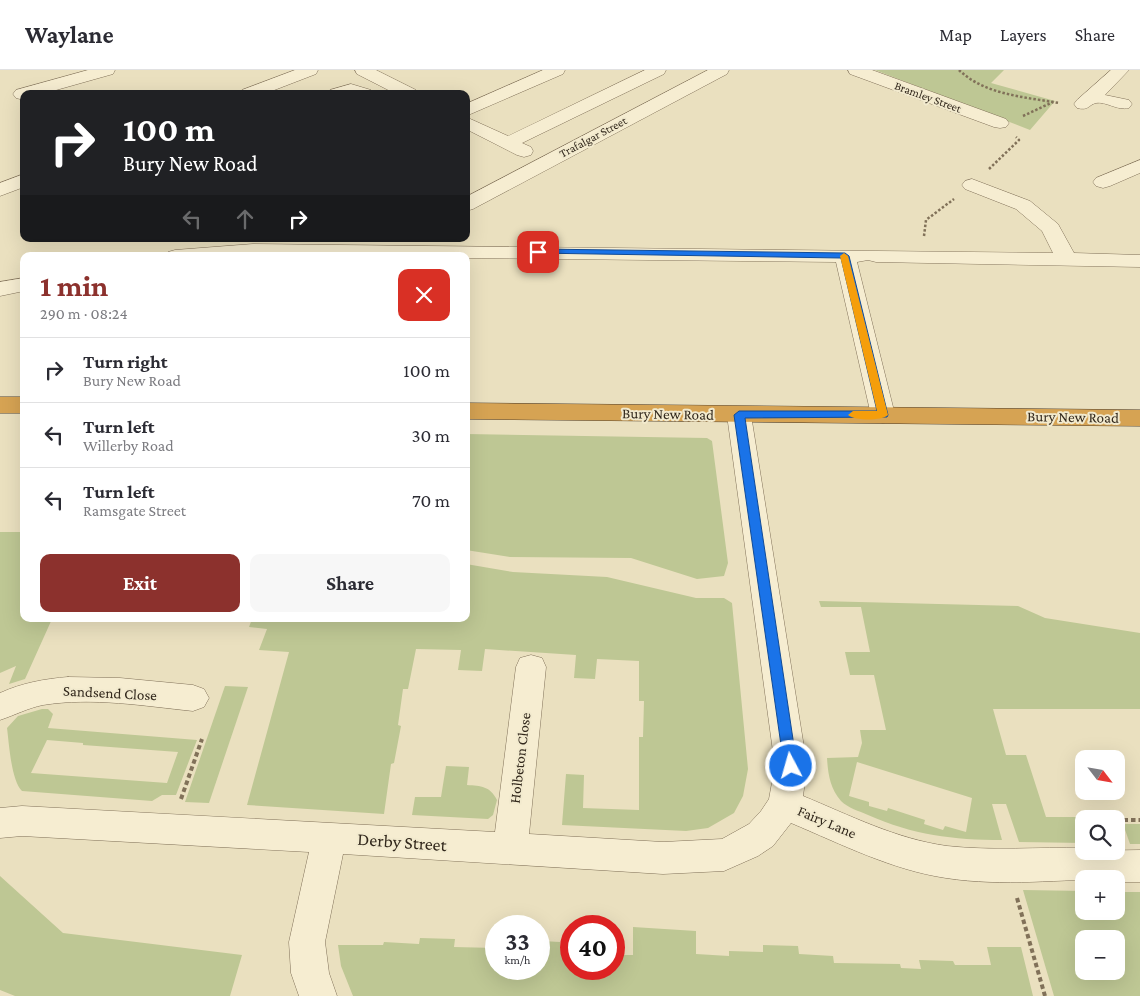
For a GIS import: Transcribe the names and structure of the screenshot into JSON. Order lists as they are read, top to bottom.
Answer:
{
  "streets": {
    "highway": ["Bury New Road"],
    "street": [
      "Bramley Street",
      "Trafalgar Street",
      "Sandsend Close",
      "Holbeton Close",
      "Fairy Lane",
      "Derby Street"
    ]
  },
  "crossings": [
    ["Bury New Road", "Fairy Lane"],
    ["Holbeton Close", "Derby Street"],
    ["Fairy Lane", "Derby Street"]
  ],
  "north": "bottom right",
  "page": {
    "header": "Waylane",
    "nav": ["Map", "Layers", "Share"],
    "turn": ["100 m", "Bury New Road"],
    "heading": ["1 min", "290 m · 08:24"],
    "list": [
      {
        "name": "Turn right",
        "note": "Bury New Road",
        "value": "100 m"
      },
      {
        "name": "Turn left",
        "note": "Willerby Road",
        "value": "30 m"
      },
      {
        "name": "Turn left",
        "note": "Ramsgate Street",
        "value": "70 m"
      }
    ],
    "buttons": ["Exit", "Share"],
    "map_buttons": ["+", "−"],
    "speed": "33 km/h",
    "limit": "40"
  }
}
